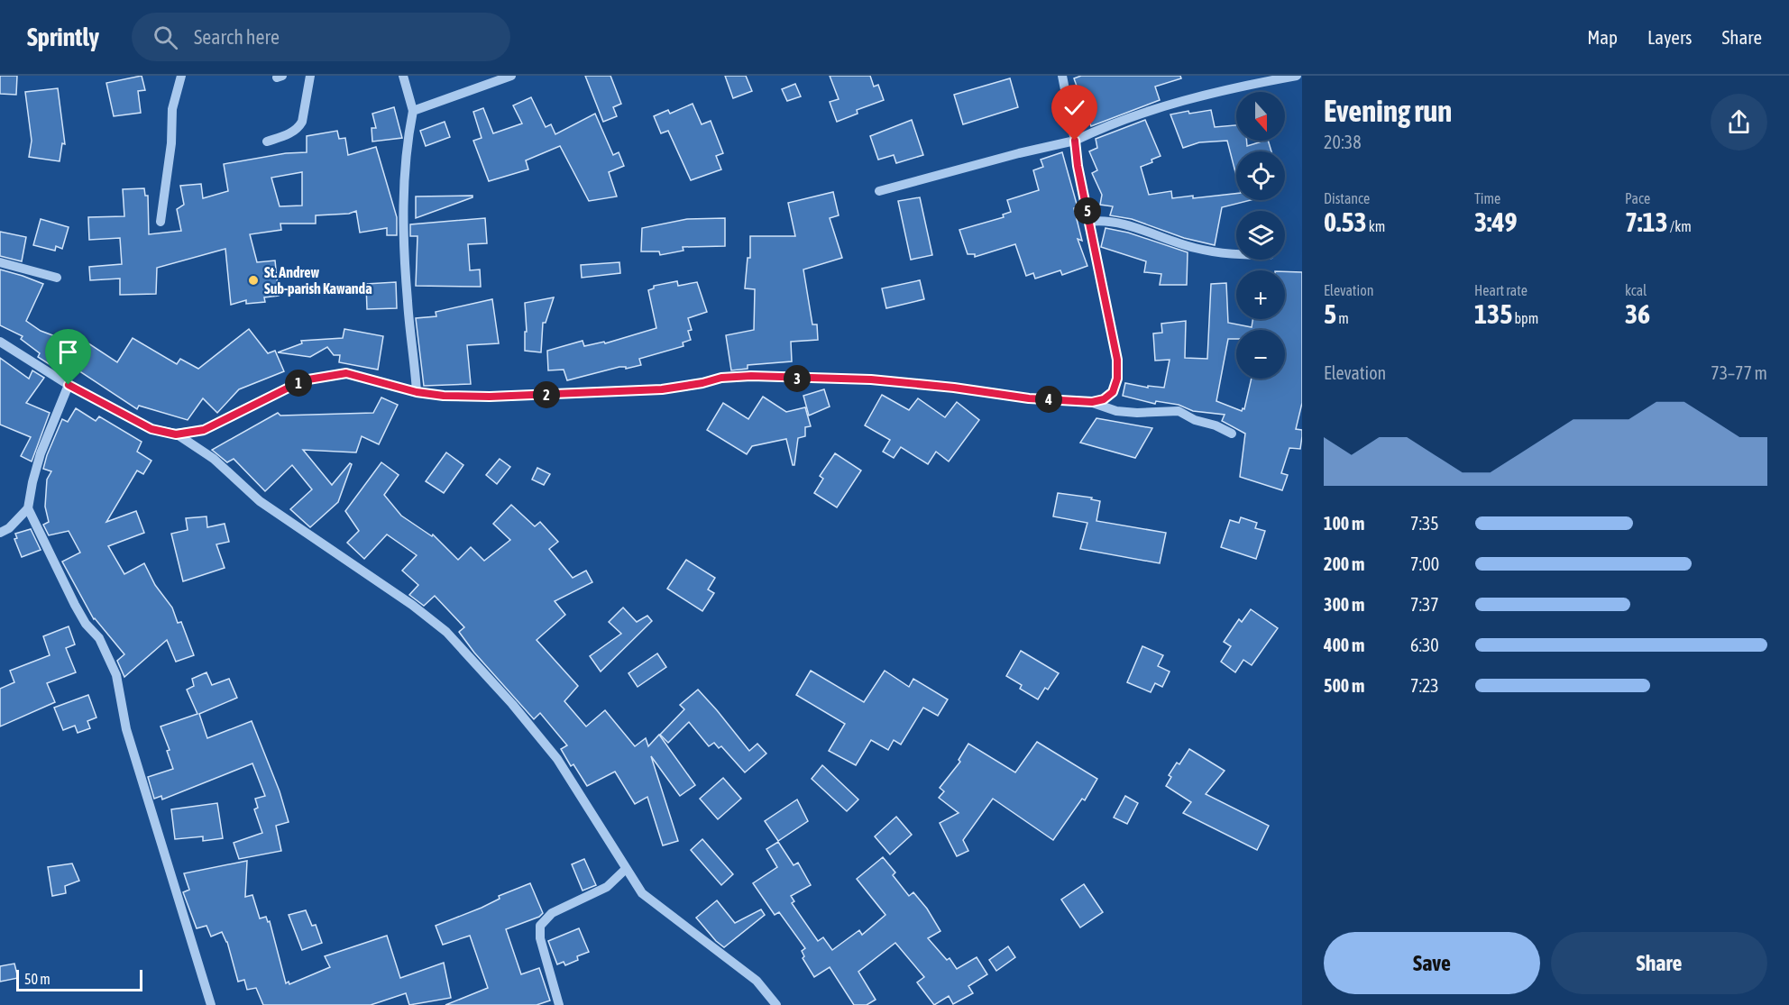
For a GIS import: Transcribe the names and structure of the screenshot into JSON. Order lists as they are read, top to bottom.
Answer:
{
  "places": ["St. Andrew Sub-parish Kawanda"],
  "scale_bar": "50 m",
  "north": "bottom",
  "page": {
    "header": "Sprintly",
    "search": "Search here",
    "nav": ["Map", "Layers", "Share"],
    "heading": ["Evening run", "20:38"],
    "map_buttons": ["+", "−"],
    "stats": [
      ["Distance", "0.53 km"],
      ["Time", "3:49"],
      ["Pace", "7:13 /km"],
      ["Elevation", "5 m"],
      ["Heart rate", "135 bpm"],
      ["kcal", "36"]
    ],
    "pins": [
      "5",
      "3",
      "1",
      "2",
      "4"
    ],
    "chart": ["Elevation", "73–77 m"],
    "list": [
      {
        "name": "100 m",
        "note": "7:35"
      },
      {
        "name": "200 m",
        "note": "7:00"
      },
      {
        "name": "300 m",
        "note": "7:37"
      },
      {
        "name": "400 m",
        "note": "6:30"
      },
      {
        "name": "500 m",
        "note": "7:23"
      }
    ],
    "buttons": ["Save", "Share"],
    "scale": "50 m"
  }
}
